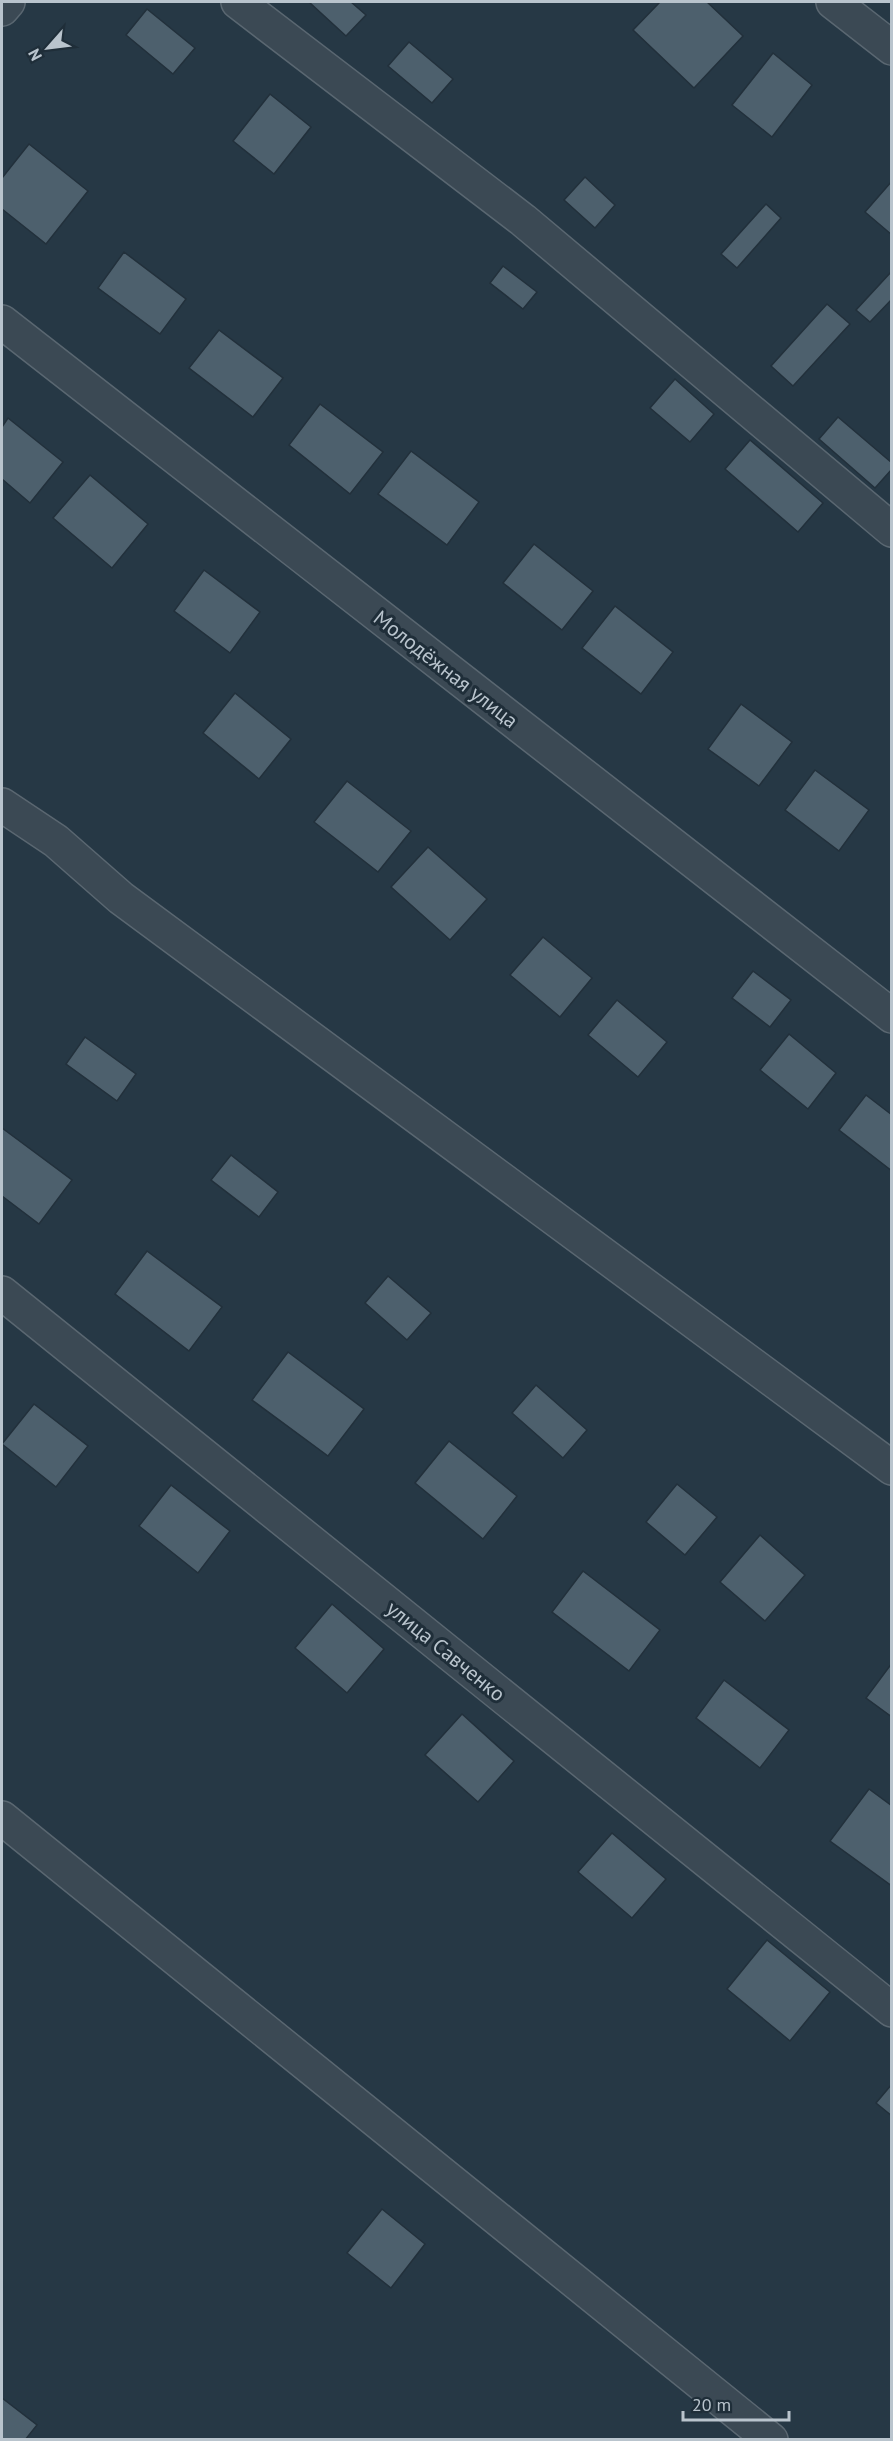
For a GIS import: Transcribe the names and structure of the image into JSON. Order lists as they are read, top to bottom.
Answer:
{
  "streets": {
    "street": ["Молодёжная улица", "улица Савченко"]
  },
  "scale_bar": "20 m",
  "north": "bottom left"
}
